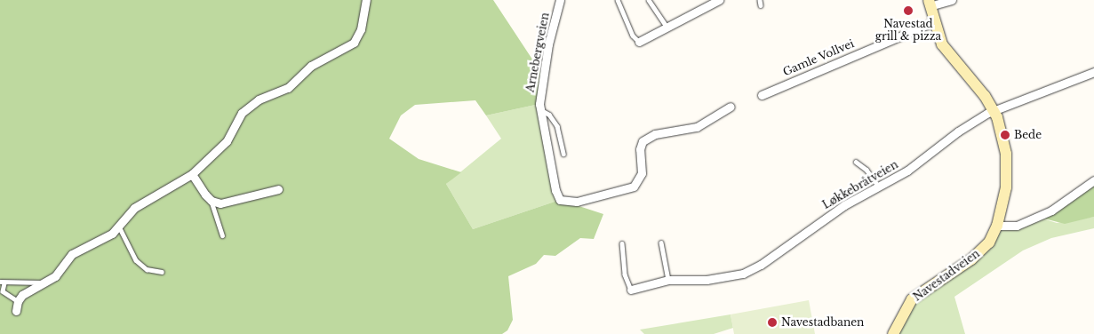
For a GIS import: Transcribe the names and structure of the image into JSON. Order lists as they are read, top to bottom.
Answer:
{
  "streets": {
    "street": [
      "Arnebergveien",
      "Gamle Vollvei",
      "Løkkebråtveien",
      "Navestadveien"
    ]
  },
  "crossings": [
    ["Gamle Vollvei", "Navestadveien"],
    ["Løkkebråtveien", "Navestadveien"]
  ],
  "places": ["Navestad grill & pizza", "Bede", "Navestadbanen"]
}
